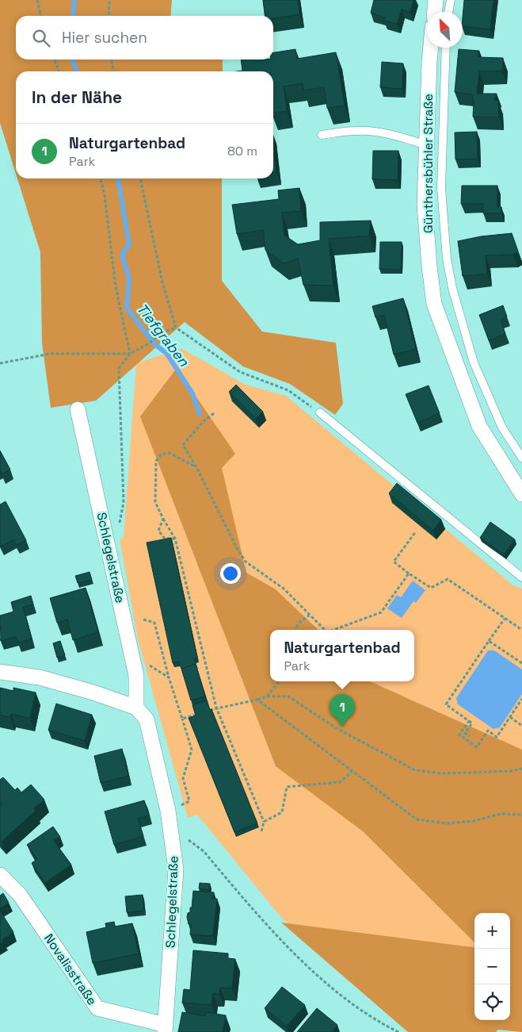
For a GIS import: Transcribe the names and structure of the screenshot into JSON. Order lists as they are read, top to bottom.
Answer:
{
  "streets": {
    "street": ["Günthersbühler Straße", "Schlegelstraße", "Novalisstraße"]
  },
  "crossings": [
    ["Schlegelstraße", "Novalisstraße"]
  ],
  "water": ["Tiefgraben"],
  "north": "top left",
  "page": {
    "search": "Hier suchen",
    "heading": "In der Nähe",
    "list": [
      {
        "mark": "1",
        "name": "Naturgartenbad",
        "note": "Park",
        "value": "80 m"
      }
    ],
    "popup": ["Naturgartenbad", "Park"],
    "pins": "1",
    "map_buttons": ["+", "−"]
  }
}
